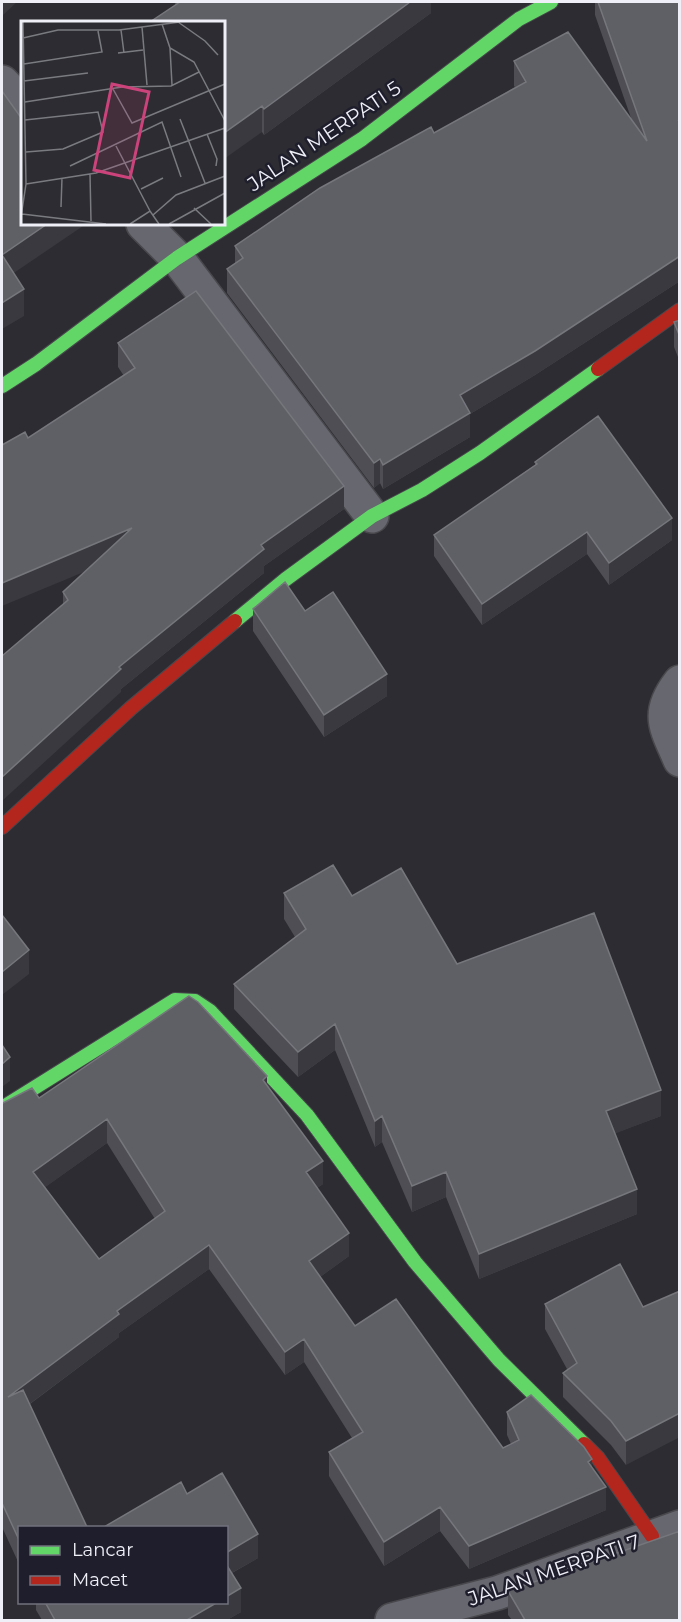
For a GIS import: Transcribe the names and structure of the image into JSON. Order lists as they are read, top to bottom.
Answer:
{
  "streets": {
    "street": ["JALAN MERPATI 5", "JALAN MERPATI 7"]
  },
  "legend": ["Lancar", "Macet"]
}
